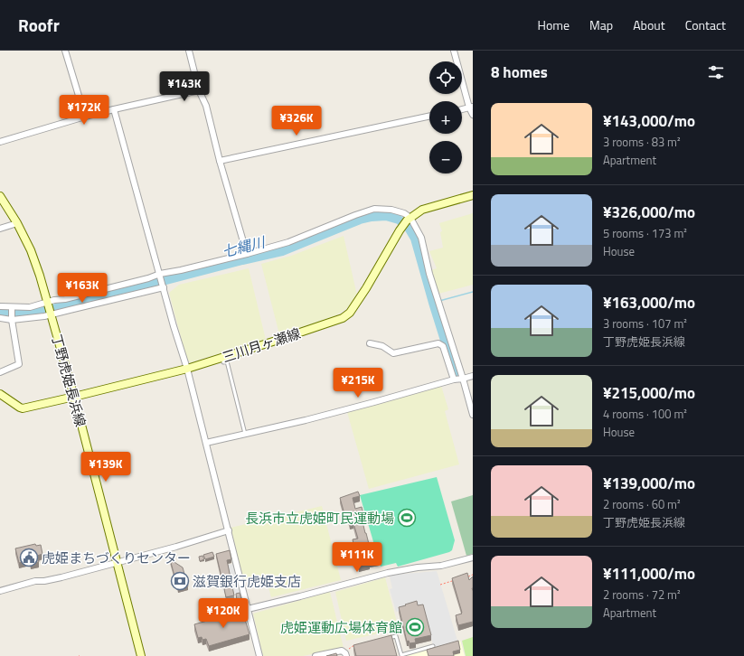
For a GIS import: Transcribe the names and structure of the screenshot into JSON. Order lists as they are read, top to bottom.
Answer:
{
  "streets": {
    "main road": ["三川月ヶ瀬線", "丁野虎姫長浜線"]
  },
  "crossings": [
    ["三川月ヶ瀬線", "丁野虎姫長浜線"]
  ],
  "water": ["七縄川"],
  "places": {
    "sports": ["長浜市立虎姫町民運動場", "虎姫運動広場体育館"],
    "public building": ["虎姫まちづくりセンター"],
    "bank": ["滋賀銀行虎姫支店"]
  },
  "page": {
    "header": "Roofr",
    "nav": [
      "Home",
      "Map",
      "About",
      "Contact"
    ],
    "heading": "8 homes",
    "map_buttons": ["+", "−"],
    "price": [
      "¥143K",
      "¥172K",
      "¥326K",
      "¥163K",
      "¥215K",
      "¥139K",
      "¥111K",
      "¥120K"
    ],
    "list": [
      {
        "name": "¥143,000/mo",
        "note": "3 rooms · 83 m² · Apartment"
      },
      {
        "name": "¥326,000/mo",
        "note": "5 rooms · 173 m² · House"
      },
      {
        "name": "¥163,000/mo",
        "note": "3 rooms · 107 m² · 丁野虎姫長浜線"
      },
      {
        "name": "¥215,000/mo",
        "note": "4 rooms · 100 m² · House"
      },
      {
        "name": "¥139,000/mo",
        "note": "2 rooms · 60 m² · 丁野虎姫長浜線"
      },
      {
        "name": "¥111,000/mo",
        "note": "2 rooms · 72 m² · Apartment"
      }
    ]
  }
}
